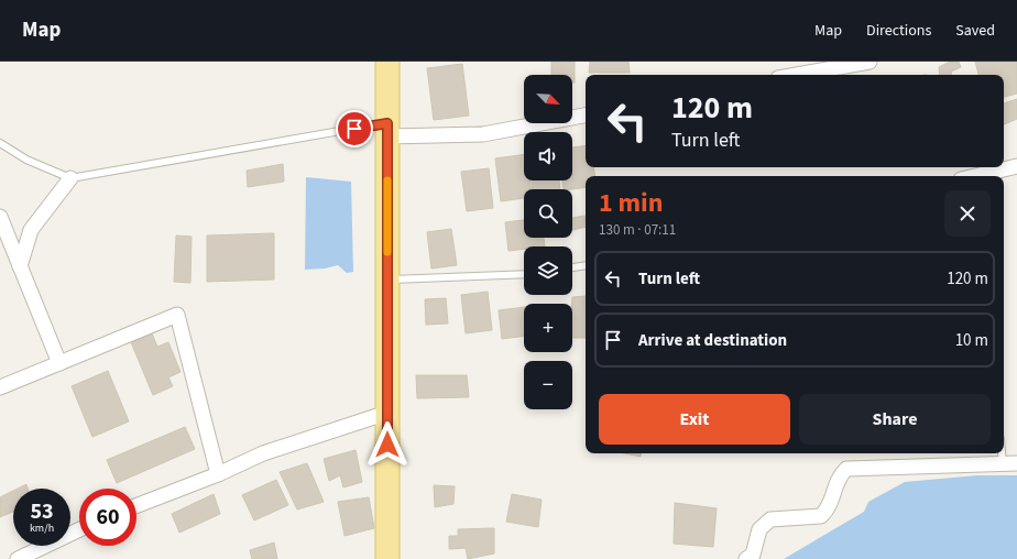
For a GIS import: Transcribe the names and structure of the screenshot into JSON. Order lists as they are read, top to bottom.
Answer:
{
  "north": "bottom right",
  "page": {
    "header": "Map",
    "nav": ["Map", "Directions", "Saved"],
    "map_buttons": ["+", "−"],
    "turn": ["120 m", "Turn left"],
    "heading": ["1 min", "130 m · 07:11"],
    "list": [
      {
        "name": "Turn left",
        "value": "120 m"
      },
      {
        "name": "Arrive at destination",
        "value": "10 m"
      }
    ],
    "buttons": ["Exit", "Share"],
    "speed": "53 km/h",
    "limit": "60"
  }
}
